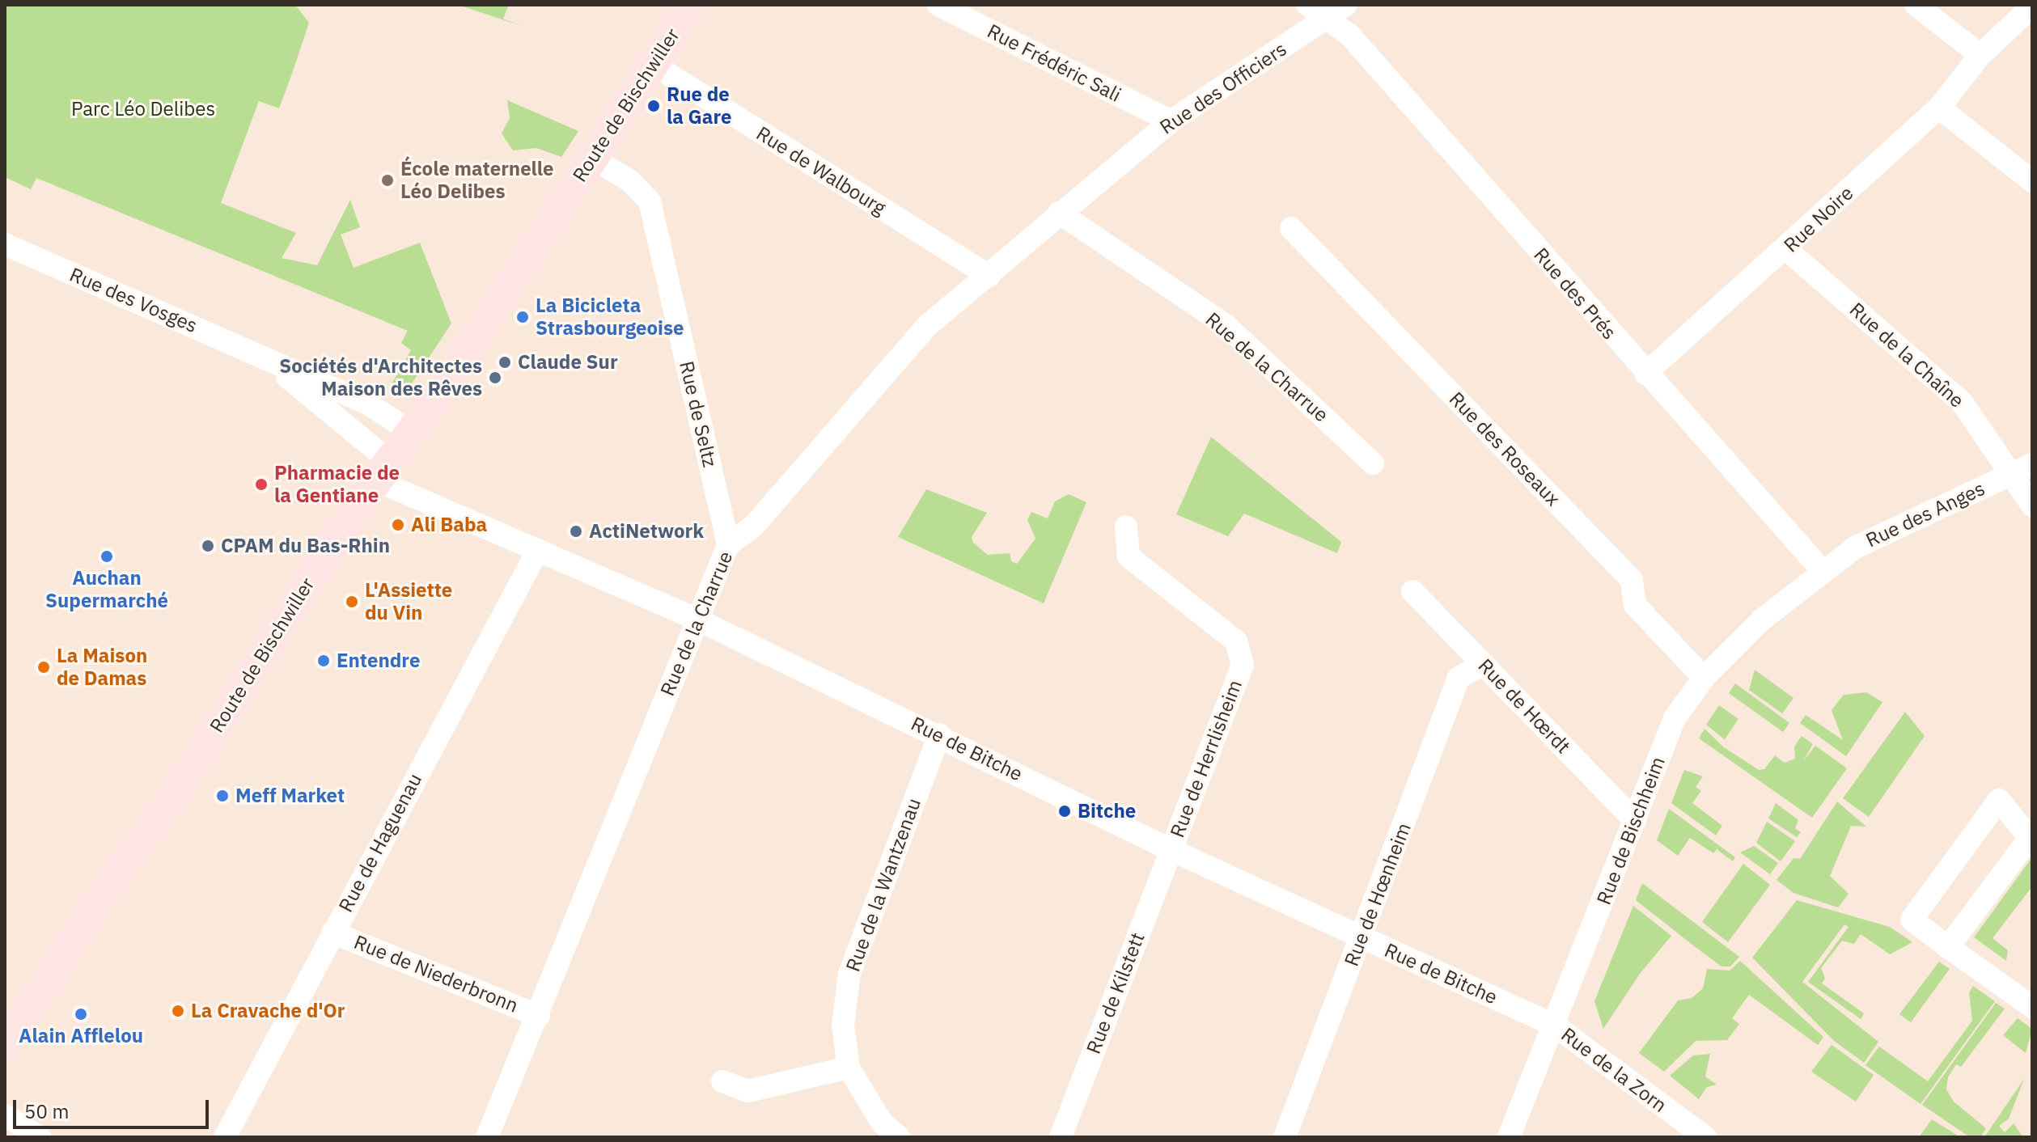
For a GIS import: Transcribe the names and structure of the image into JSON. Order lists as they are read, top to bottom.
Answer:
{
  "streets": {
    "main road": ["Route de Bischwiller"],
    "street": [
      "Rue Frédéric Sali",
      "Rue des Officiers",
      "Rue de Walbourg",
      "Rue Noire",
      "Rue des Prés",
      "Rue des Vosges",
      "Rue de la Chaîne",
      "Rue de la Charrue",
      "Rue de Seltz",
      "Rue des Roseaux",
      "Rue des Anges",
      "Rue de Hœrdt",
      "Rue de Bitche",
      "Rue de Herrlisheim",
      "Rue de Bischheim",
      "Rue de Haguenau",
      "Rue de la Wantzenau",
      "Rue de Hœnheim",
      "Rue de Niederbronn",
      "Rue de Kilstett",
      "Rue de la Zorn"
    ]
  },
  "crossings": [
    ["Rue Frédéric Sali", "Rue des Officiers"],
    ["Rue des Officiers", "Rue des Prés"],
    ["Rue des Officiers", "Rue de la Charrue"],
    ["Route de Bischwiller", "Rue de Walbourg"],
    ["Route de Bischwiller", "Rue des Vosges"],
    ["Route de Bischwiller", "Rue de Seltz"],
    ["Route de Bischwiller", "Rue de Bitche"],
    ["Rue de Walbourg", "Rue de la Charrue"],
    ["Rue Noire", "Rue des Prés"],
    ["Rue Noire", "Rue de la Chaîne"],
    ["Rue des Prés", "Rue des Anges"],
    ["Rue des Prés", "Rue de Bischheim"],
    ["Rue des Vosges", "Rue de Bitche"],
    ["Rue de la Chaîne", "Rue des Anges"],
    ["Rue de la Charrue", "Rue de Seltz"],
    ["Rue de la Charrue", "Rue de Bitche"],
    ["Rue de la Charrue", "Rue de Niederbronn"],
    ["Rue des Roseaux", "Rue de Bischheim"],
    ["Rue des Anges", "Rue de Bischheim"],
    ["Rue de Hœrdt", "Rue de Bischheim"],
    ["Rue de Hœrdt", "Rue de Hœnheim"],
    ["Rue de Bitche", "Rue de Herrlisheim"],
    ["Rue de Bitche", "Rue de Bischheim"],
    ["Rue de Bitche", "Rue de Haguenau"],
    ["Rue de Bitche", "Rue de la Wantzenau"],
    ["Rue de Bitche", "Rue de Hœnheim"],
    ["Rue de Bitche", "Rue de Kilstett"],
    ["Rue de Bitche", "Rue de la Zorn"],
    ["Rue de Herrlisheim", "Rue de Kilstett"],
    ["Rue de Bischheim", "Rue de la Zorn"],
    ["Rue de Haguenau", "Rue de Niederbronn"]
  ],
  "parks": ["Parc Léo Delibes"],
  "places": [
    "Rue de la Gare",
    "École maternelle Léo Delibes",
    "La Bicicleta Strasbourgeoise",
    "Claude Sur",
    "Sociétés d'Architectes Maison des Rêves",
    "Pharmacie de la Gentiane",
    "Ali Baba",
    "ActiNetwork",
    "CPAM du Bas-Rhin",
    "Auchan Supermarché",
    "L'Assiette du Vin",
    "Entendre",
    "La Maison de Damas",
    "Meff Market",
    "Bitche",
    "La Cravache d'Or",
    "Alain Afflelou"
  ],
  "scale_bar": "50 m"
}
